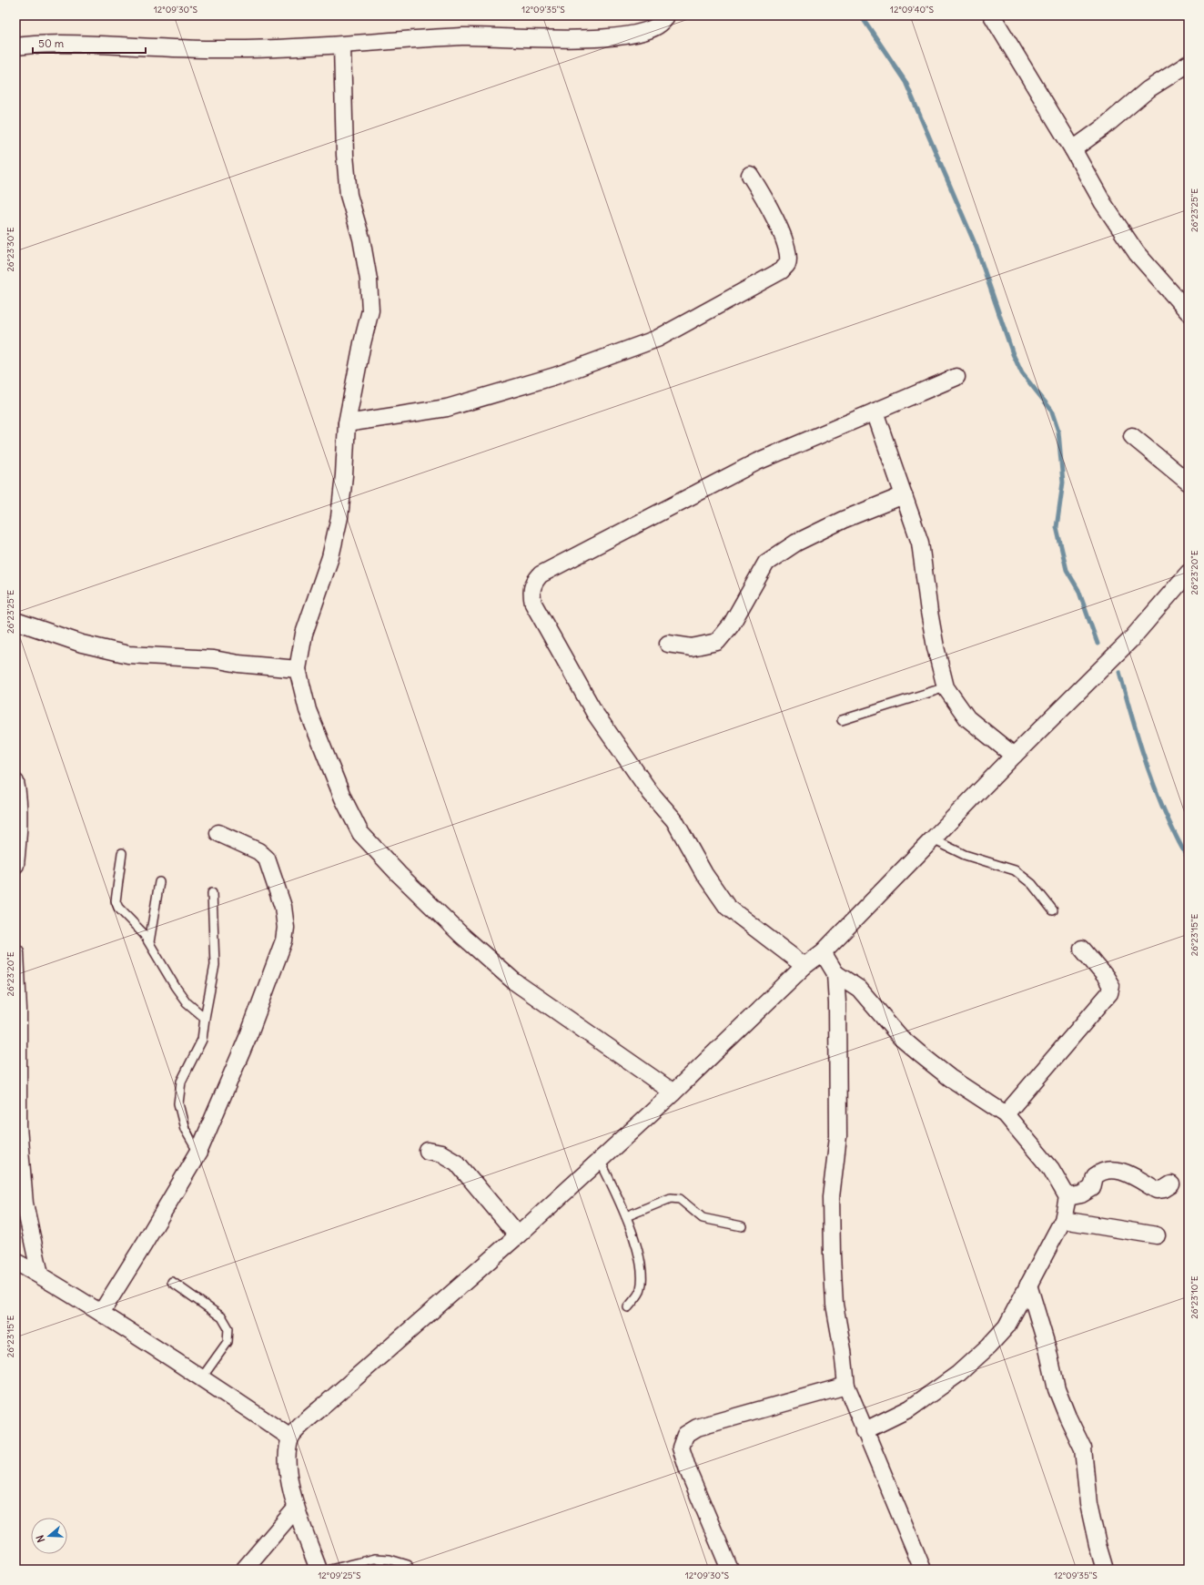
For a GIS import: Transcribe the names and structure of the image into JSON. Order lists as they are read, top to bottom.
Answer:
{
  "scale_bar": "50 m",
  "north": "left",
  "coordinates": [
    "12°09'30\"S",
    "12°09'35\"S",
    "12°09'40\"S",
    "26°23'25\"E",
    "26°23'30\"E",
    "26°23'20\"E",
    "26°23'15\"E",
    "26°23'10\"E",
    "12°09'25\"S"
  ]
}
